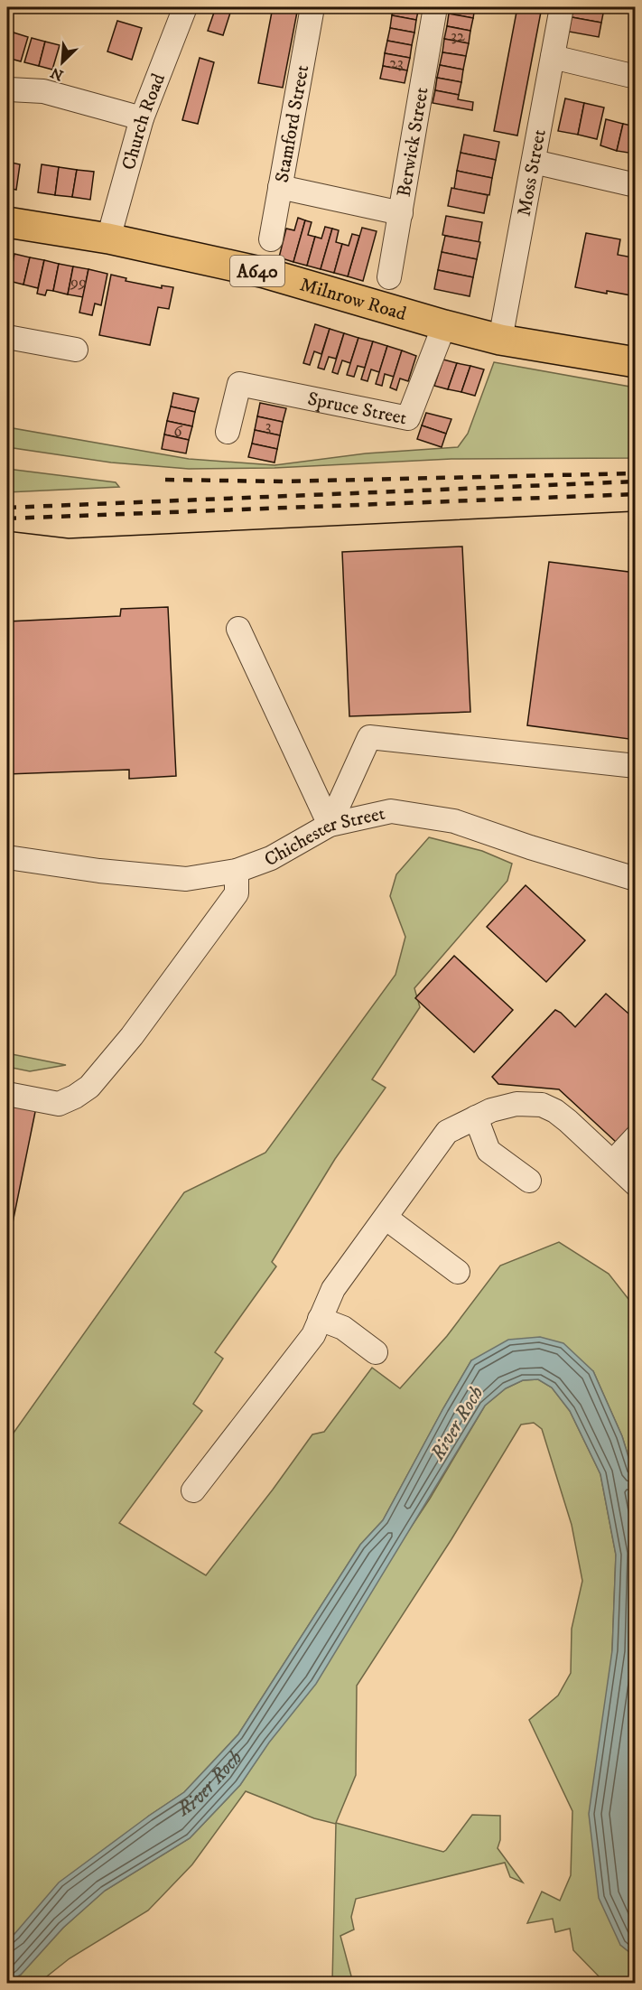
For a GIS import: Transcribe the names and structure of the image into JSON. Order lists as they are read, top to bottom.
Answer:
{
  "streets": {
    "main road": ["A640", "Milnrow Road"],
    "street": [
      "Church Road",
      "Stamford Street",
      "Berwick Street",
      "Moss Street",
      "Spruce Street",
      "Chichester Street"
    ]
  },
  "crossings": [
    ["Church Road", "Milnrow Road"],
    ["Moss Street", "Milnrow Road"],
    ["Milnrow Road", "Spruce Street"]
  ],
  "water": ["River Roch"],
  "house_numbers": [
    "32",
    "23",
    "99",
    "3",
    "6"
  ],
  "north": "bottom left"
}
